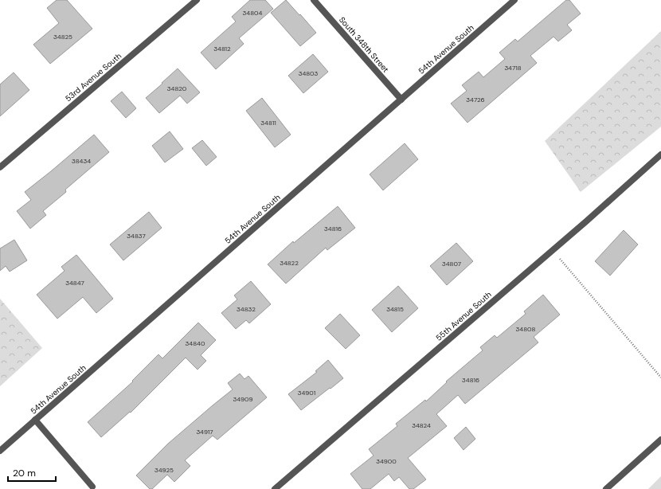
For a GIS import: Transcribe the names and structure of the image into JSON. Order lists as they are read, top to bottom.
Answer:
{
  "streets": {
    "street": [
      "South 348th Street",
      "54th Avenue South",
      "53rd Avenue South",
      "55th Avenue South"
    ]
  },
  "crossings": [
    ["South 348th Street", "54th Avenue South"]
  ],
  "house_numbers": [
    "34804",
    "34825",
    "34812",
    "34718",
    "34803",
    "34820",
    "34726",
    "34811",
    "38434",
    "34816",
    "34837",
    "34822",
    "34807",
    "34847",
    "34832",
    "34815",
    "34808",
    "34840",
    "34816",
    "34901",
    "34909",
    "34824",
    "34917",
    "34900",
    "34925"
  ],
  "scale_bar": "20 m"
}
